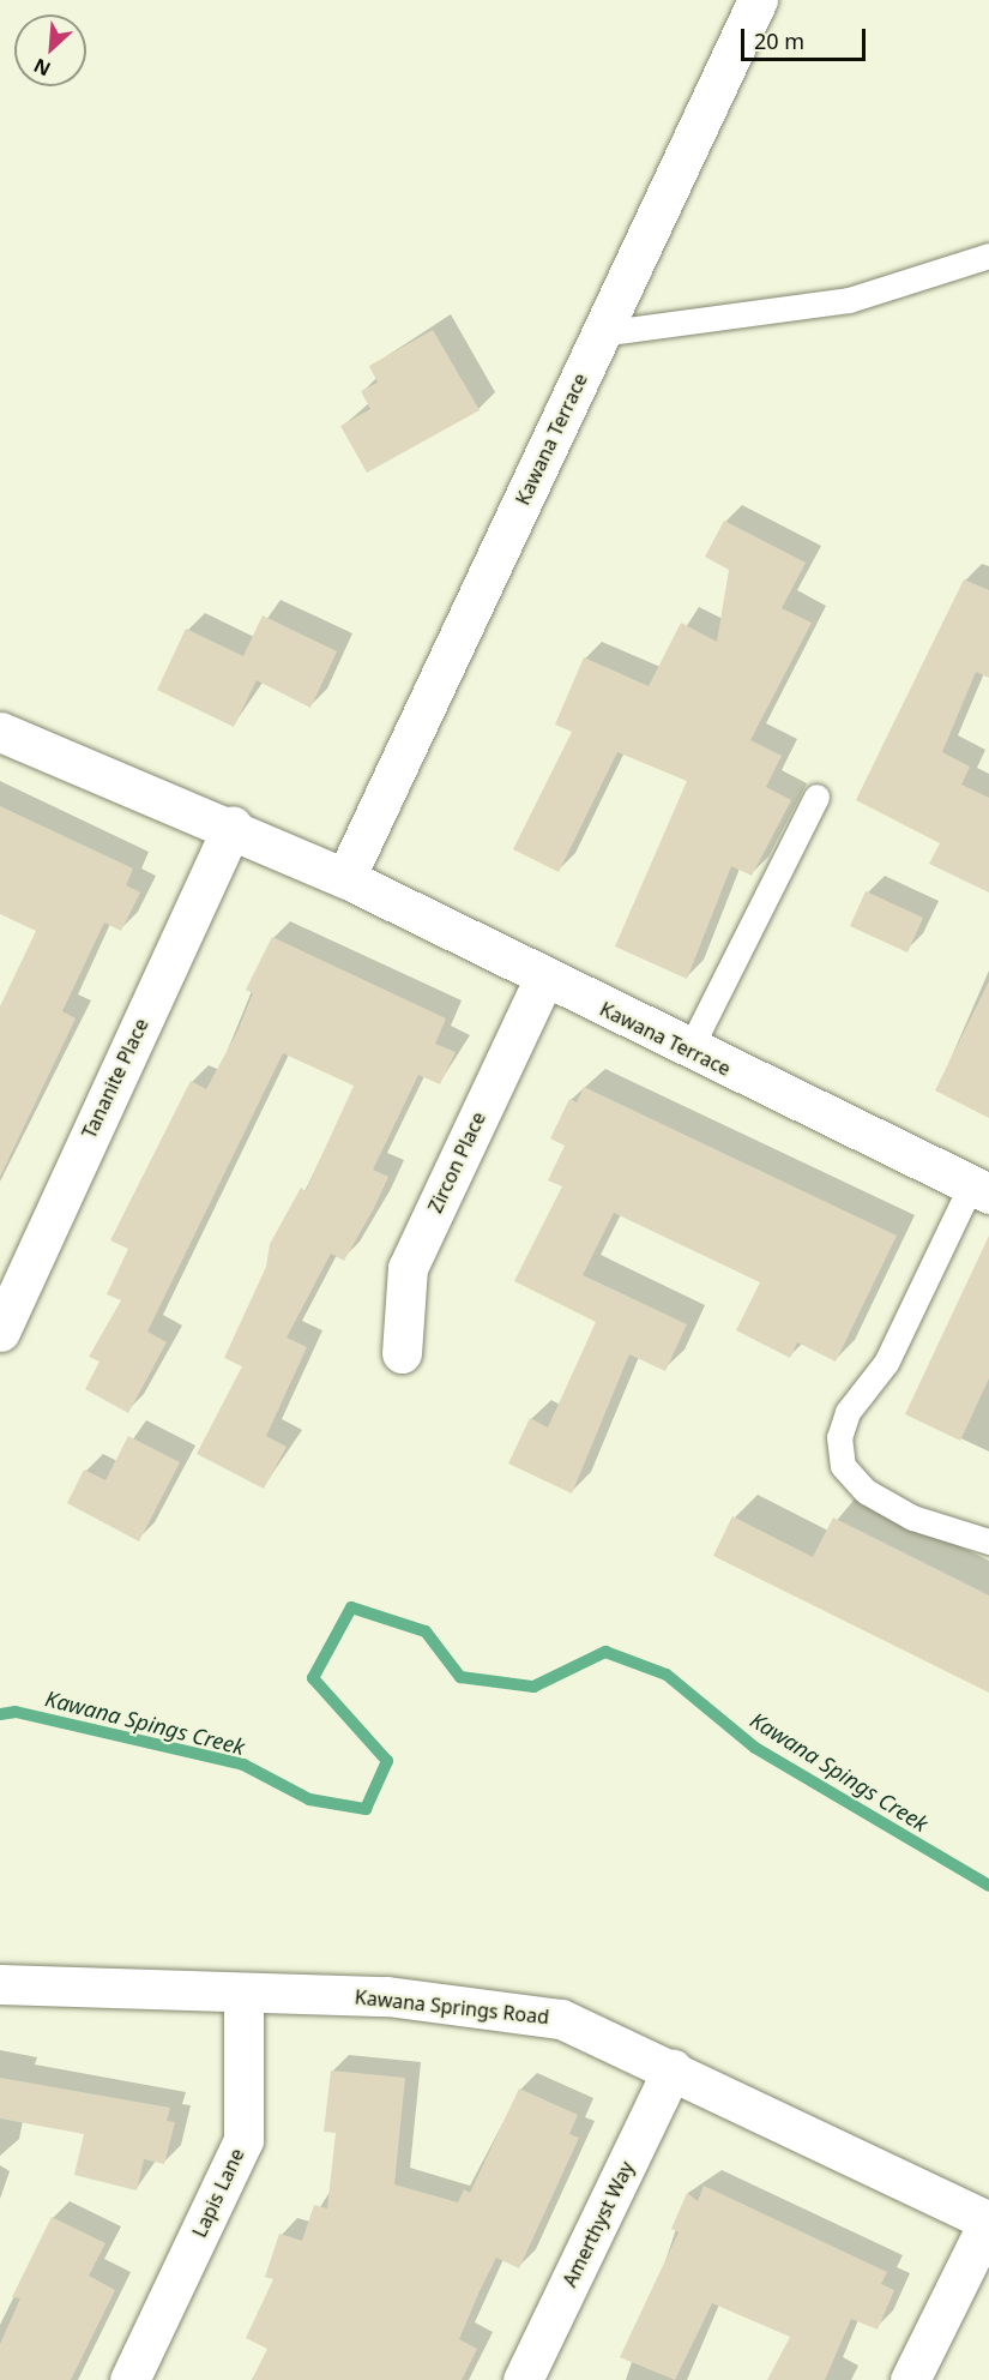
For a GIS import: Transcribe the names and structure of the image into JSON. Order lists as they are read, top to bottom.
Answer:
{
  "streets": {
    "street": [
      "Kawana Terrace",
      "Tananite Place",
      "Zircon Place",
      "Kawana Springs Road",
      "Lapis Lane",
      "Amerthyst Way"
    ]
  },
  "crossings": [
    ["Kawana Terrace", "Tananite Place"],
    ["Kawana Terrace", "Zircon Place"],
    ["Kawana Springs Road", "Lapis Lane"],
    ["Kawana Springs Road", "Amerthyst Way"]
  ],
  "water": ["Kawana Spings Creek"],
  "scale_bar": "20 m",
  "north": "bottom left"
}
